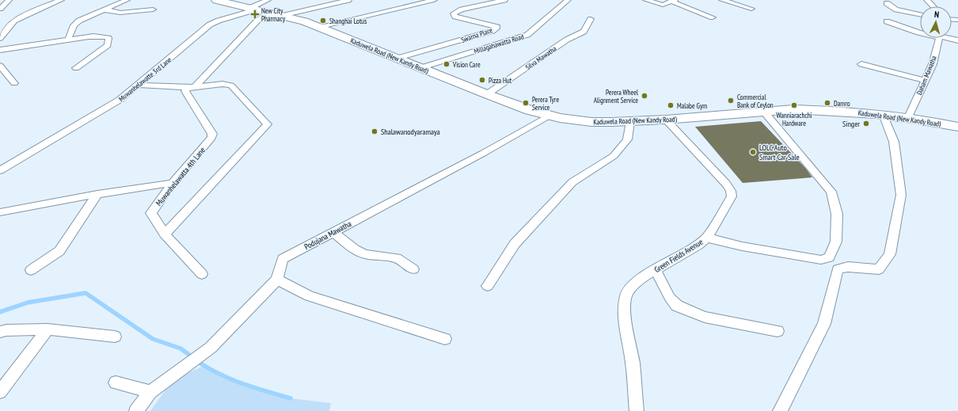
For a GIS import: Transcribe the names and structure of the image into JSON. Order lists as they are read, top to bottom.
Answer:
{
  "streets": {
    "main road": ["Kaduwela Road (New Kandy Road)"],
    "street": [
      "Swarna Place",
      "Millagahawatta Road",
      "Silva Mawatha",
      "Daham Mawatha",
      "Muwanhelawatte 3rd Lane",
      "Muwanhelawatta 4th Lane",
      "Podujana Mawatha",
      "Green Fields Avenue"
    ]
  },
  "crossings": [
    ["Swarna Place", "Kaduwela Road (New Kandy Road)"],
    ["Millagahawatta Road", "Kaduwela Road (New Kandy Road)"],
    ["Kaduwela Road (New Kandy Road)", "Silva Mawatha"],
    ["Kaduwela Road (New Kandy Road)", "Daham Mawatha"],
    ["Kaduwela Road (New Kandy Road)", "Muwanhelawatte 3rd Lane"],
    ["Kaduwela Road (New Kandy Road)", "Podujana Mawatha"],
    ["Kaduwela Road (New Kandy Road)", "Green Fields Avenue"]
  ],
  "places": {
    "health": ["New City Pharmacy"],
    "other": [
      "Shanghai Lotus",
      "Vision Care",
      "Pizza Hut",
      "Perera Wheel Alignment Service",
      "Commercial Bank of Ceylon",
      "Perera Tyre Service",
      "Damro",
      "Malabe Gym",
      "Wanniarachchi Hardware",
      "Singer",
      "Shalawanodyaramaya",
      "LOLC Auto Smart Car Sale"
    ]
  },
  "north": "top"
}
